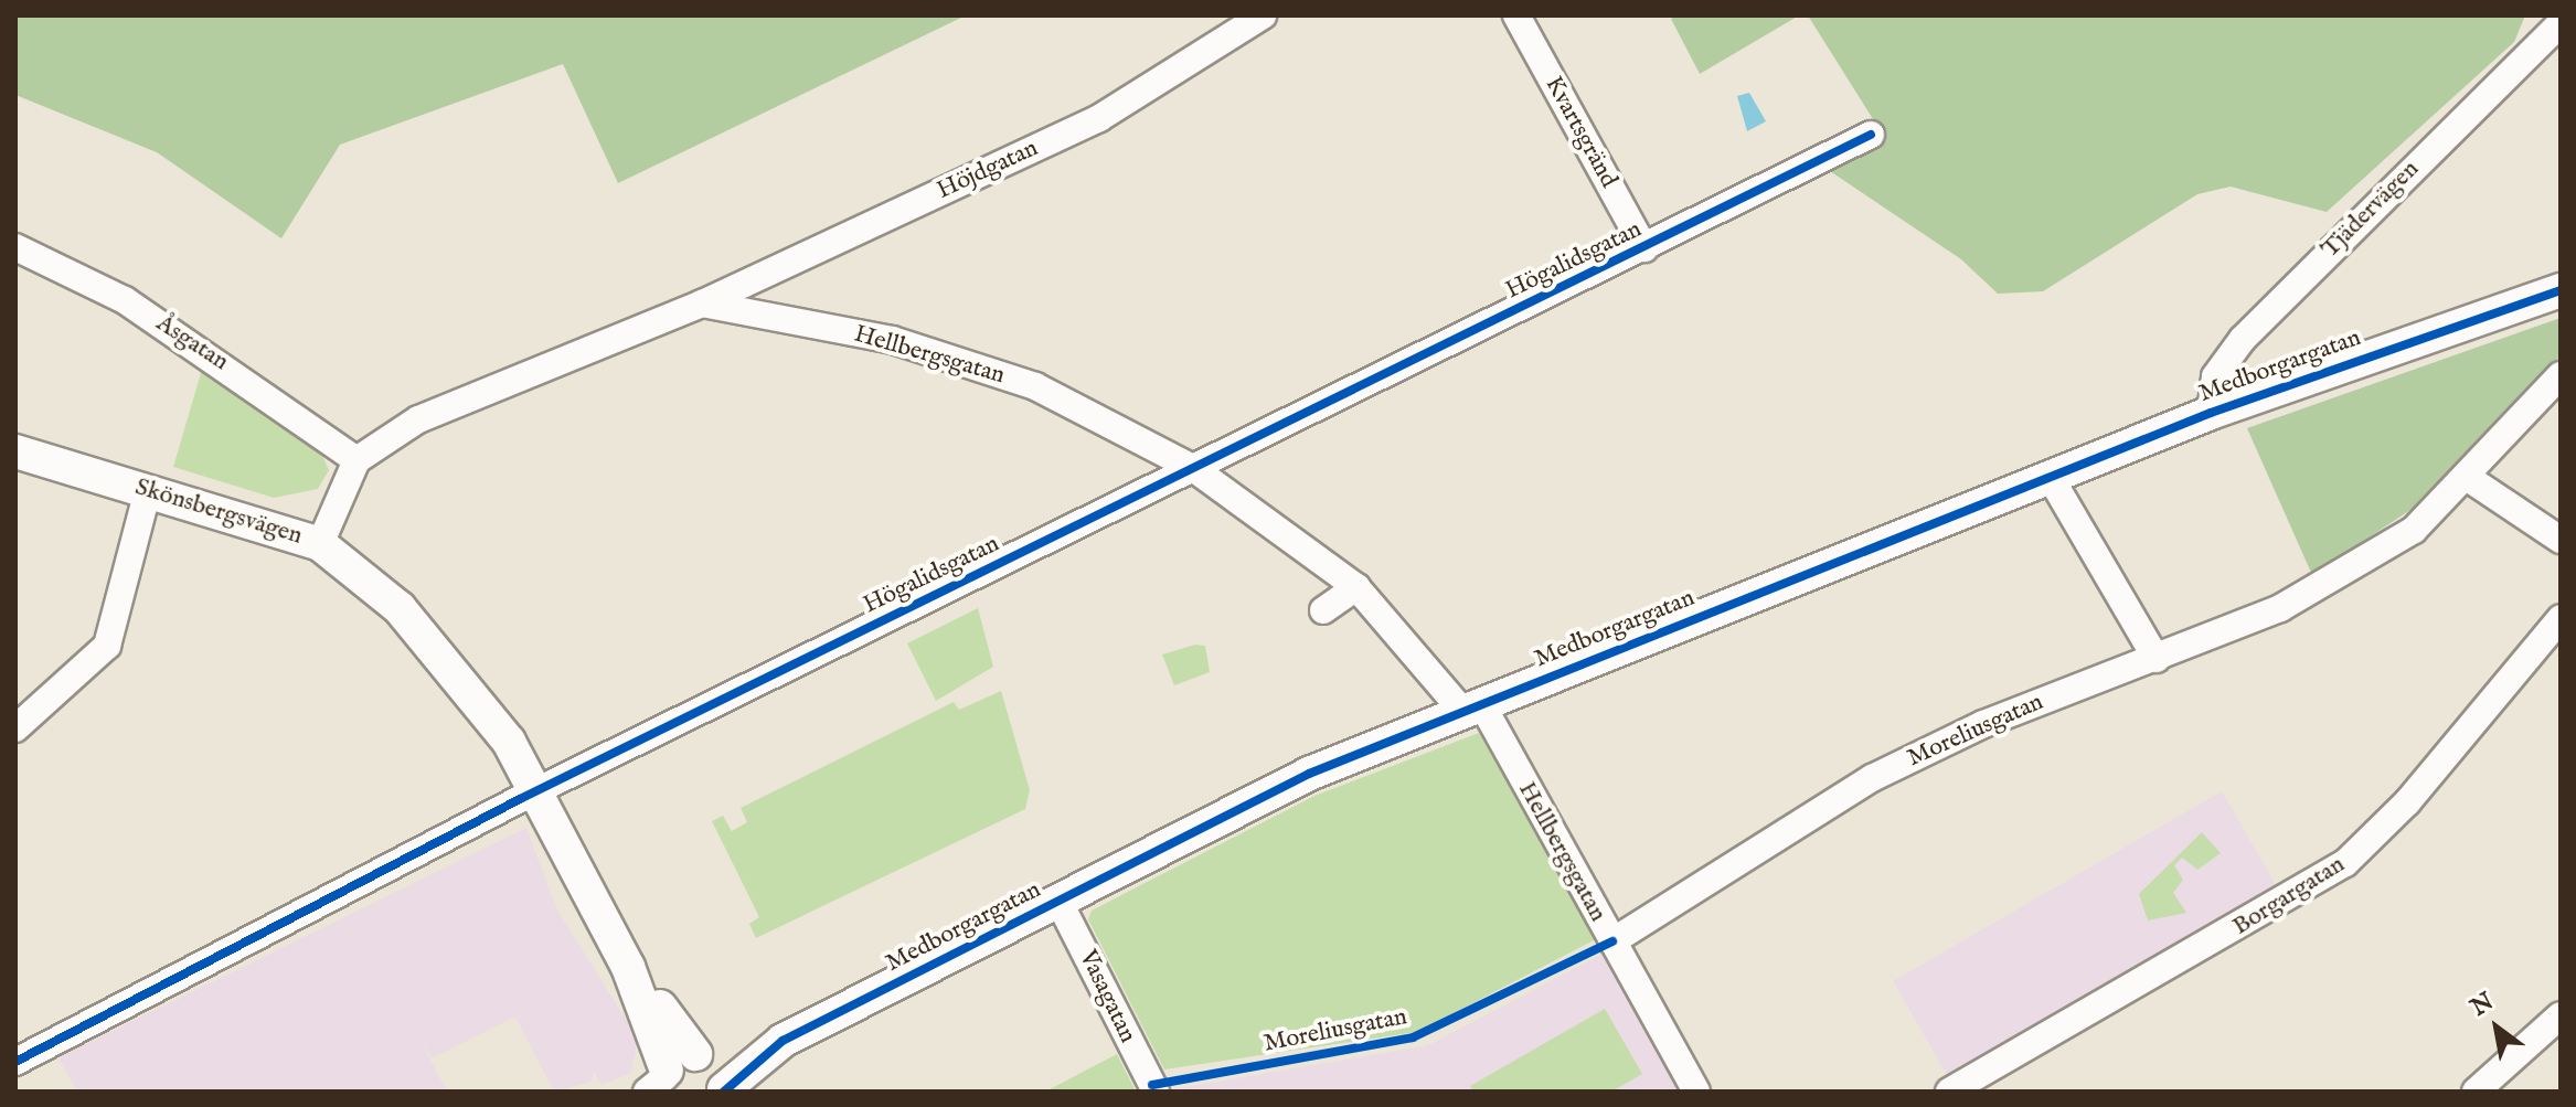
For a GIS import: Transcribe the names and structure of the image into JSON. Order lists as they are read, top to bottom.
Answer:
{
  "streets": {
    "street": [
      "Kvartsgränd",
      "Höjdgatan",
      "Tjädervägen",
      "Högalidsgatan",
      "Åsgatan",
      "Hellbergsgatan",
      "Medborgargatan",
      "Skönsbergsvägen",
      "Moreliusgatan",
      "Borgargatan",
      "Vasagatan"
    ]
  },
  "crossings": [
    ["Kvartsgränd", "Högalidsgatan"],
    ["Höjdgatan", "Hellbergsgatan"],
    ["Tjädervägen", "Medborgargatan"],
    ["Högalidsgatan", "Hellbergsgatan"],
    ["Högalidsgatan", "Skönsbergsvägen"],
    ["Hellbergsgatan", "Medborgargatan"],
    ["Hellbergsgatan", "Moreliusgatan"],
    ["Medborgargatan", "Skönsbergsvägen"],
    ["Medborgargatan", "Vasagatan"]
  ],
  "north": "top left"
}
